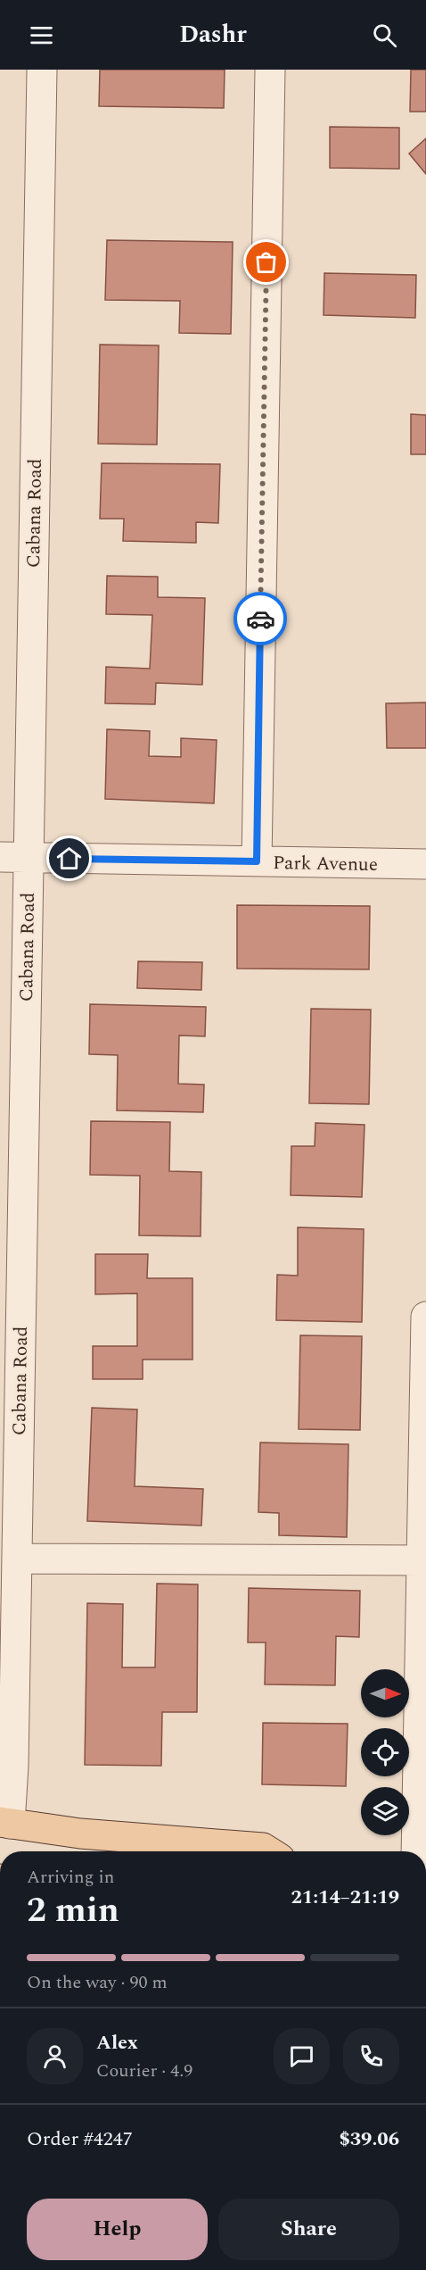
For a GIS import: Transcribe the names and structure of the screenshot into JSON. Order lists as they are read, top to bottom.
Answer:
{
  "streets": {
    "street": ["Cabana Road", "Park Avenue"]
  },
  "crossings": [
    ["Cabana Road", "Park Avenue"]
  ],
  "north": "right",
  "page": {
    "header": "Dashr",
    "heading": ["2 min", "Arriving in", "21:14–21:19"],
    "panel": [
      "Alex",
      "Courier · 4.9",
      "Order #4247",
      "$39.06"
    ],
    "bar": "On the way · 90 m",
    "buttons": ["Help", "Share"]
  }
}
